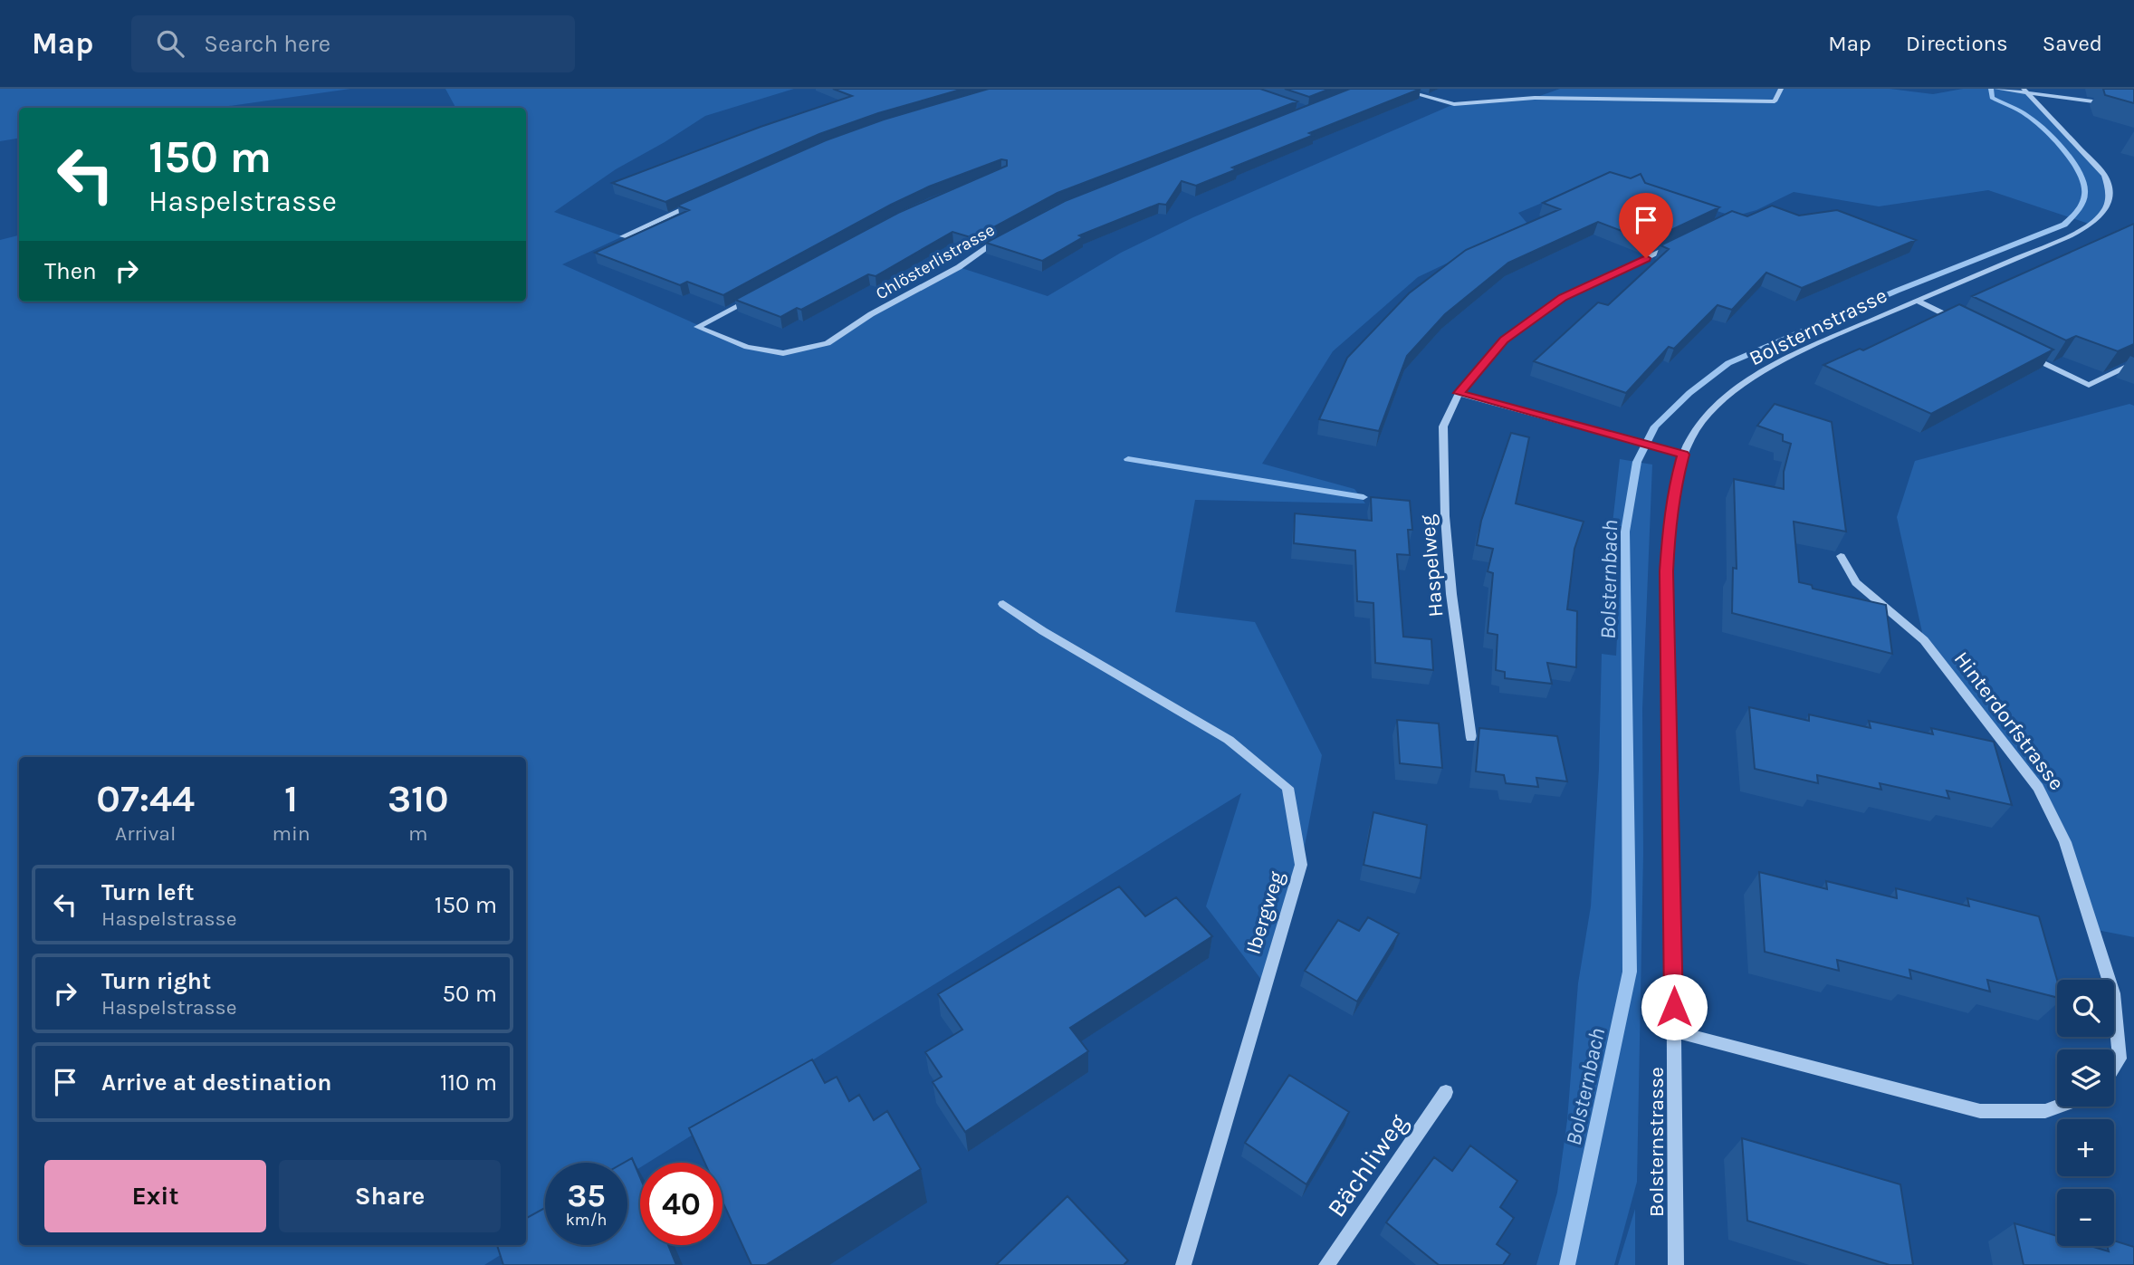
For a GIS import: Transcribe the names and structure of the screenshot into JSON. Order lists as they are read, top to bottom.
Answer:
{
  "streets": {
    "street": [
      "Chlösterlistrasse",
      "Bolsternstrasse",
      "Haspelweg",
      "Hinterdorfstrasse",
      "Ibergweg",
      "Bächliweg"
    ]
  },
  "water": ["Bolsternbach"],
  "page": {
    "header": "Map",
    "search": "Search here",
    "nav": ["Map", "Directions", "Saved"],
    "turn": ["150 m", "Haspelstrasse"],
    "then": "Then",
    "eta": [
      "07:44",
      "Arrival",
      "1",
      "min",
      "310",
      "m"
    ],
    "list": [
      {
        "name": "Turn left",
        "note": "Haspelstrasse",
        "value": "150 m"
      },
      {
        "name": "Turn right",
        "note": "Haspelstrasse",
        "value": "50 m"
      },
      {
        "name": "Arrive at destination",
        "value": "110 m"
      }
    ],
    "map_buttons": ["+", "−"],
    "buttons": ["Exit", "Share"],
    "speed": "35 km/h",
    "limit": "40"
  }
}
